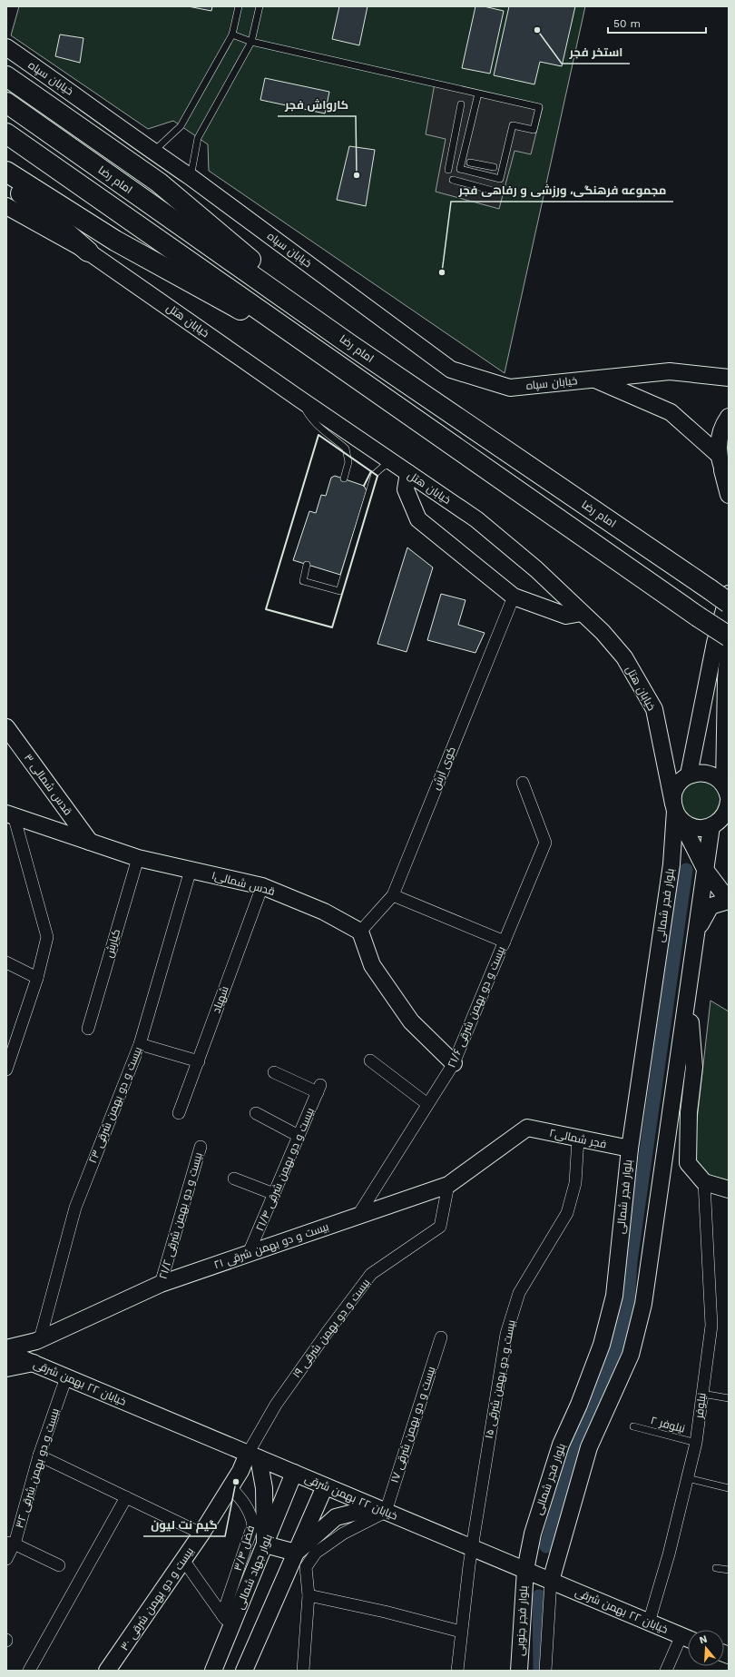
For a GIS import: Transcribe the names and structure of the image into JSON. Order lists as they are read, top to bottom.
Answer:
{
  "streets": {
    "highway": ["امام رضا"],
    "main road": [
      "خیابان سپاه",
      "خیابان هتل",
      "قدس شمالی ۳",
      "قدس شمالی۱",
      "بلوار فجر شمالی",
      "فجر شمالی۲",
      "بیست و دو بهمن شرقی ۲۱",
      "خیابان ۲۲ بهمن شرقی",
      "بلوار جهاد شمالی",
      "بیست و دو بهمن شرقی ۳۰",
      "بلوار فجر جنوبی"
    ],
    "street": [
      "کوی آرش",
      "کیارش",
      "شهیاد",
      "بیست و دو بهمن شرقی ۲۱/۶",
      "بیست و دو بهمن شرقی ۲۳",
      "بیست و دو بهمن شرقی ۲۱/۴",
      "بیست و دو بهمن شرقی ۲۱/۲",
      "بیست و دو بهمن شرقی ۱۹",
      "بیست و دو بهمن شرقی ۱۵",
      "نیلوفر",
      "بیست و دو بهمن شرقی ۱۷",
      "بیست و دو بهمن شرقی ۳۲",
      "فضل ۳/۴"
    ],
    "lane": ["نیلوفر ۲"]
  },
  "crossings": [
    ["خیابان هتل", "بلوار فجر شمالی"],
    ["کوی آرش", "قدس شمالی۱"],
    ["قدس شمالی ۳", "قدس شمالی۱"],
    ["قدس شمالی۱", "کیارش"],
    ["قدس شمالی۱", "شهیاد"],
    ["قدس شمالی۱", "بیست و دو بهمن شرقی ۲۳"],
    ["بلوار فجر شمالی", "فجر شمالی۲"],
    ["بلوار فجر شمالی", "خیابان ۲۲ بهمن شرقی"],
    ["بلوار فجر شمالی", "بلوار فجر جنوبی"],
    ["بیست و دو بهمن شرقی ۲۱/۶", "بیست و دو بهمن شرقی ۲۱"],
    ["بیست و دو بهمن شرقی ۲۳", "بیست و دو بهمن شرقی ۲۱"],
    ["فجر شمالی۲", "بیست و دو بهمن شرقی ۲۱"],
    ["فجر شمالی۲", "بیست و دو بهمن شرقی ۱۵"],
    ["بیست و دو بهمن شرقی ۲۱/۴", "بیست و دو بهمن شرقی ۲۱"],
    ["بیست و دو بهمن شرقی ۲۱/۲", "بیست و دو بهمن شرقی ۲۱"],
    ["بیست و دو بهمن شرقی ۲۱", "بیست و دو بهمن شرقی ۱۹"],
    ["بیست و دو بهمن شرقی ۱۹", "خیابان ۲۲ بهمن شرقی"],
    ["بیست و دو بهمن شرقی ۱۹", "بیست و دو بهمن شرقی ۳۰"],
    ["بیست و دو بهمن شرقی ۱۵", "خیابان ۲۲ بهمن شرقی"],
    ["خیابان ۲۲ بهمن شرقی", "نیلوفر"],
    ["خیابان ۲۲ بهمن شرقی", "بیست و دو بهمن شرقی ۱۷"],
    ["خیابان ۲۲ بهمن شرقی", "بیست و دو بهمن شرقی ۳۲"],
    ["خیابان ۲۲ بهمن شرقی", "بلوار جهاد شمالی"],
    ["خیابان ۲۲ بهمن شرقی", "بیست و دو بهمن شرقی ۳۰"],
    ["خیابان ۲۲ بهمن شرقی", "بلوار فجر جنوبی"],
    ["نیلوفر", "نیلوفر ۲"],
    ["فضل ۳/۴", "بلوار جهاد شمالی"],
    ["فضل ۳/۴", "بیست و دو بهمن شرقی ۳۰"]
  ],
  "places": [
    "استخر فجر",
    "کارواش فجر",
    "مجموعه فرهنگی، ورزشی و رفاهی فجر",
    "گیم نت لیون"
  ],
  "scale_bar": "50 m",
  "north": "top"
}
